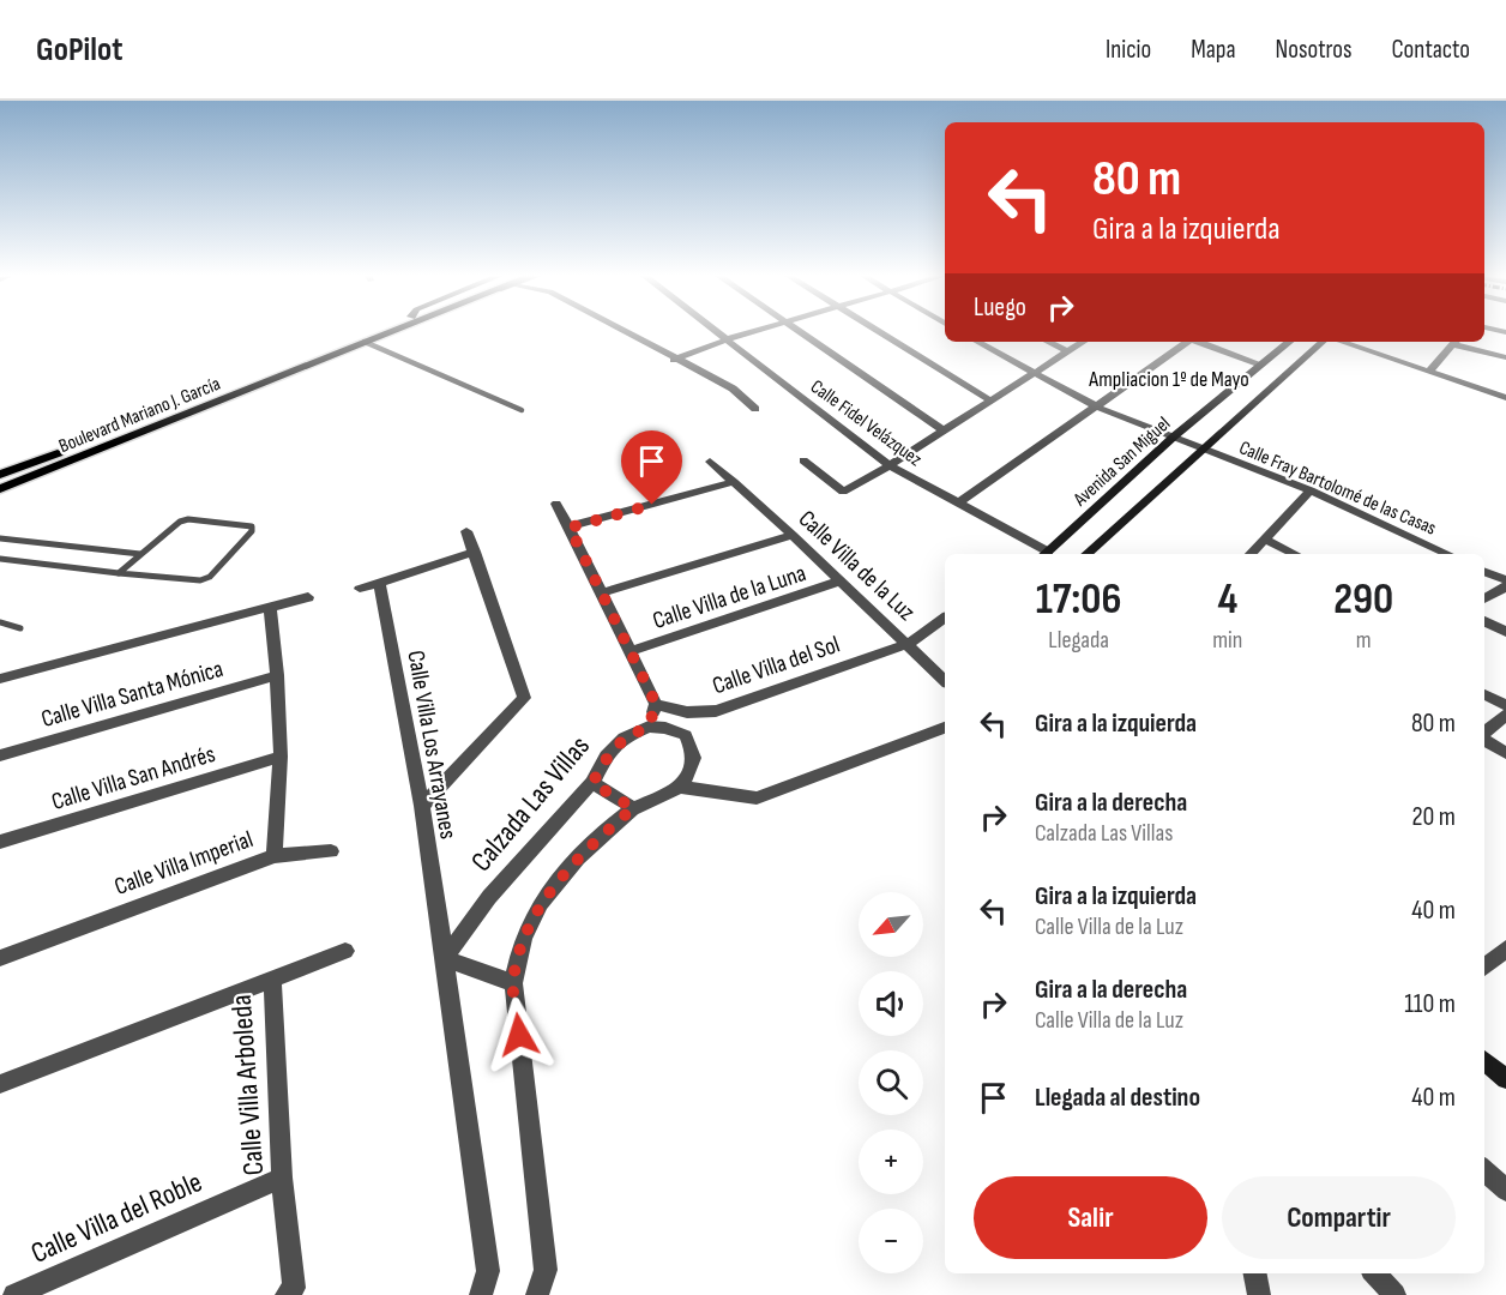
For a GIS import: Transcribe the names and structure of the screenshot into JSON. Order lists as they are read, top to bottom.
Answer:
{
  "streets": {
    "main road": ["Boulevard Mariano J. García"],
    "street": [
      "Calle Fidel Velázquez",
      "Avenida San Miguel",
      "Calle Fray Bartolomé de las Casas",
      "Calle Villa de la Luz",
      "Calle Villa de la Luna",
      "Calle Villa del Sol",
      "Calle Villa Santa Mónica",
      "Calle Villa Los Arrayanes",
      "Calle Villa San Andrés",
      "Calzada Las Villas",
      "Calle Villa Imperial",
      "Calle Villa Arboleda",
      "Calle Villa del Roble"
    ]
  },
  "crossings": [
    ["Avenida San Miguel", "Calle Fray Bartolomé de las Casas"],
    ["Calle Villa de la Luz", "Calle Villa de la Luna"],
    ["Calle Villa de la Luz", "Calle Villa del Sol"],
    ["Calle Villa Santa Mónica", "Calle Villa Imperial"],
    ["Calle Villa Los Arrayanes", "Calzada Las Villas"],
    ["Calle Villa San Andrés", "Calle Villa Imperial"],
    ["Calle Villa Arboleda", "Calle Villa del Roble"]
  ],
  "districts": ["Ampliacion 1º de Mayo"],
  "north": "bottom left",
  "page": {
    "header": "GoPilot",
    "nav": [
      "Inicio",
      "Mapa",
      "Nosotros",
      "Contacto"
    ],
    "turn": ["80 m", "Gira a la izquierda"],
    "then": "Luego",
    "eta": [
      "17:06",
      "Llegada",
      "4",
      "min",
      "290",
      "m"
    ],
    "list": [
      {
        "name": "Gira a la izquierda",
        "value": "80 m"
      },
      {
        "name": "Gira a la derecha",
        "note": "Calzada Las Villas",
        "value": "20 m"
      },
      {
        "name": "Gira a la izquierda",
        "note": "Calle Villa de la Luz",
        "value": "40 m"
      },
      {
        "name": "Gira a la derecha",
        "note": "Calle Villa de la Luz",
        "value": "110 m"
      },
      {
        "name": "Llegada al destino",
        "value": "40 m"
      }
    ],
    "map_buttons": ["+", "−"],
    "buttons": ["Salir", "Compartir"]
  }
}
